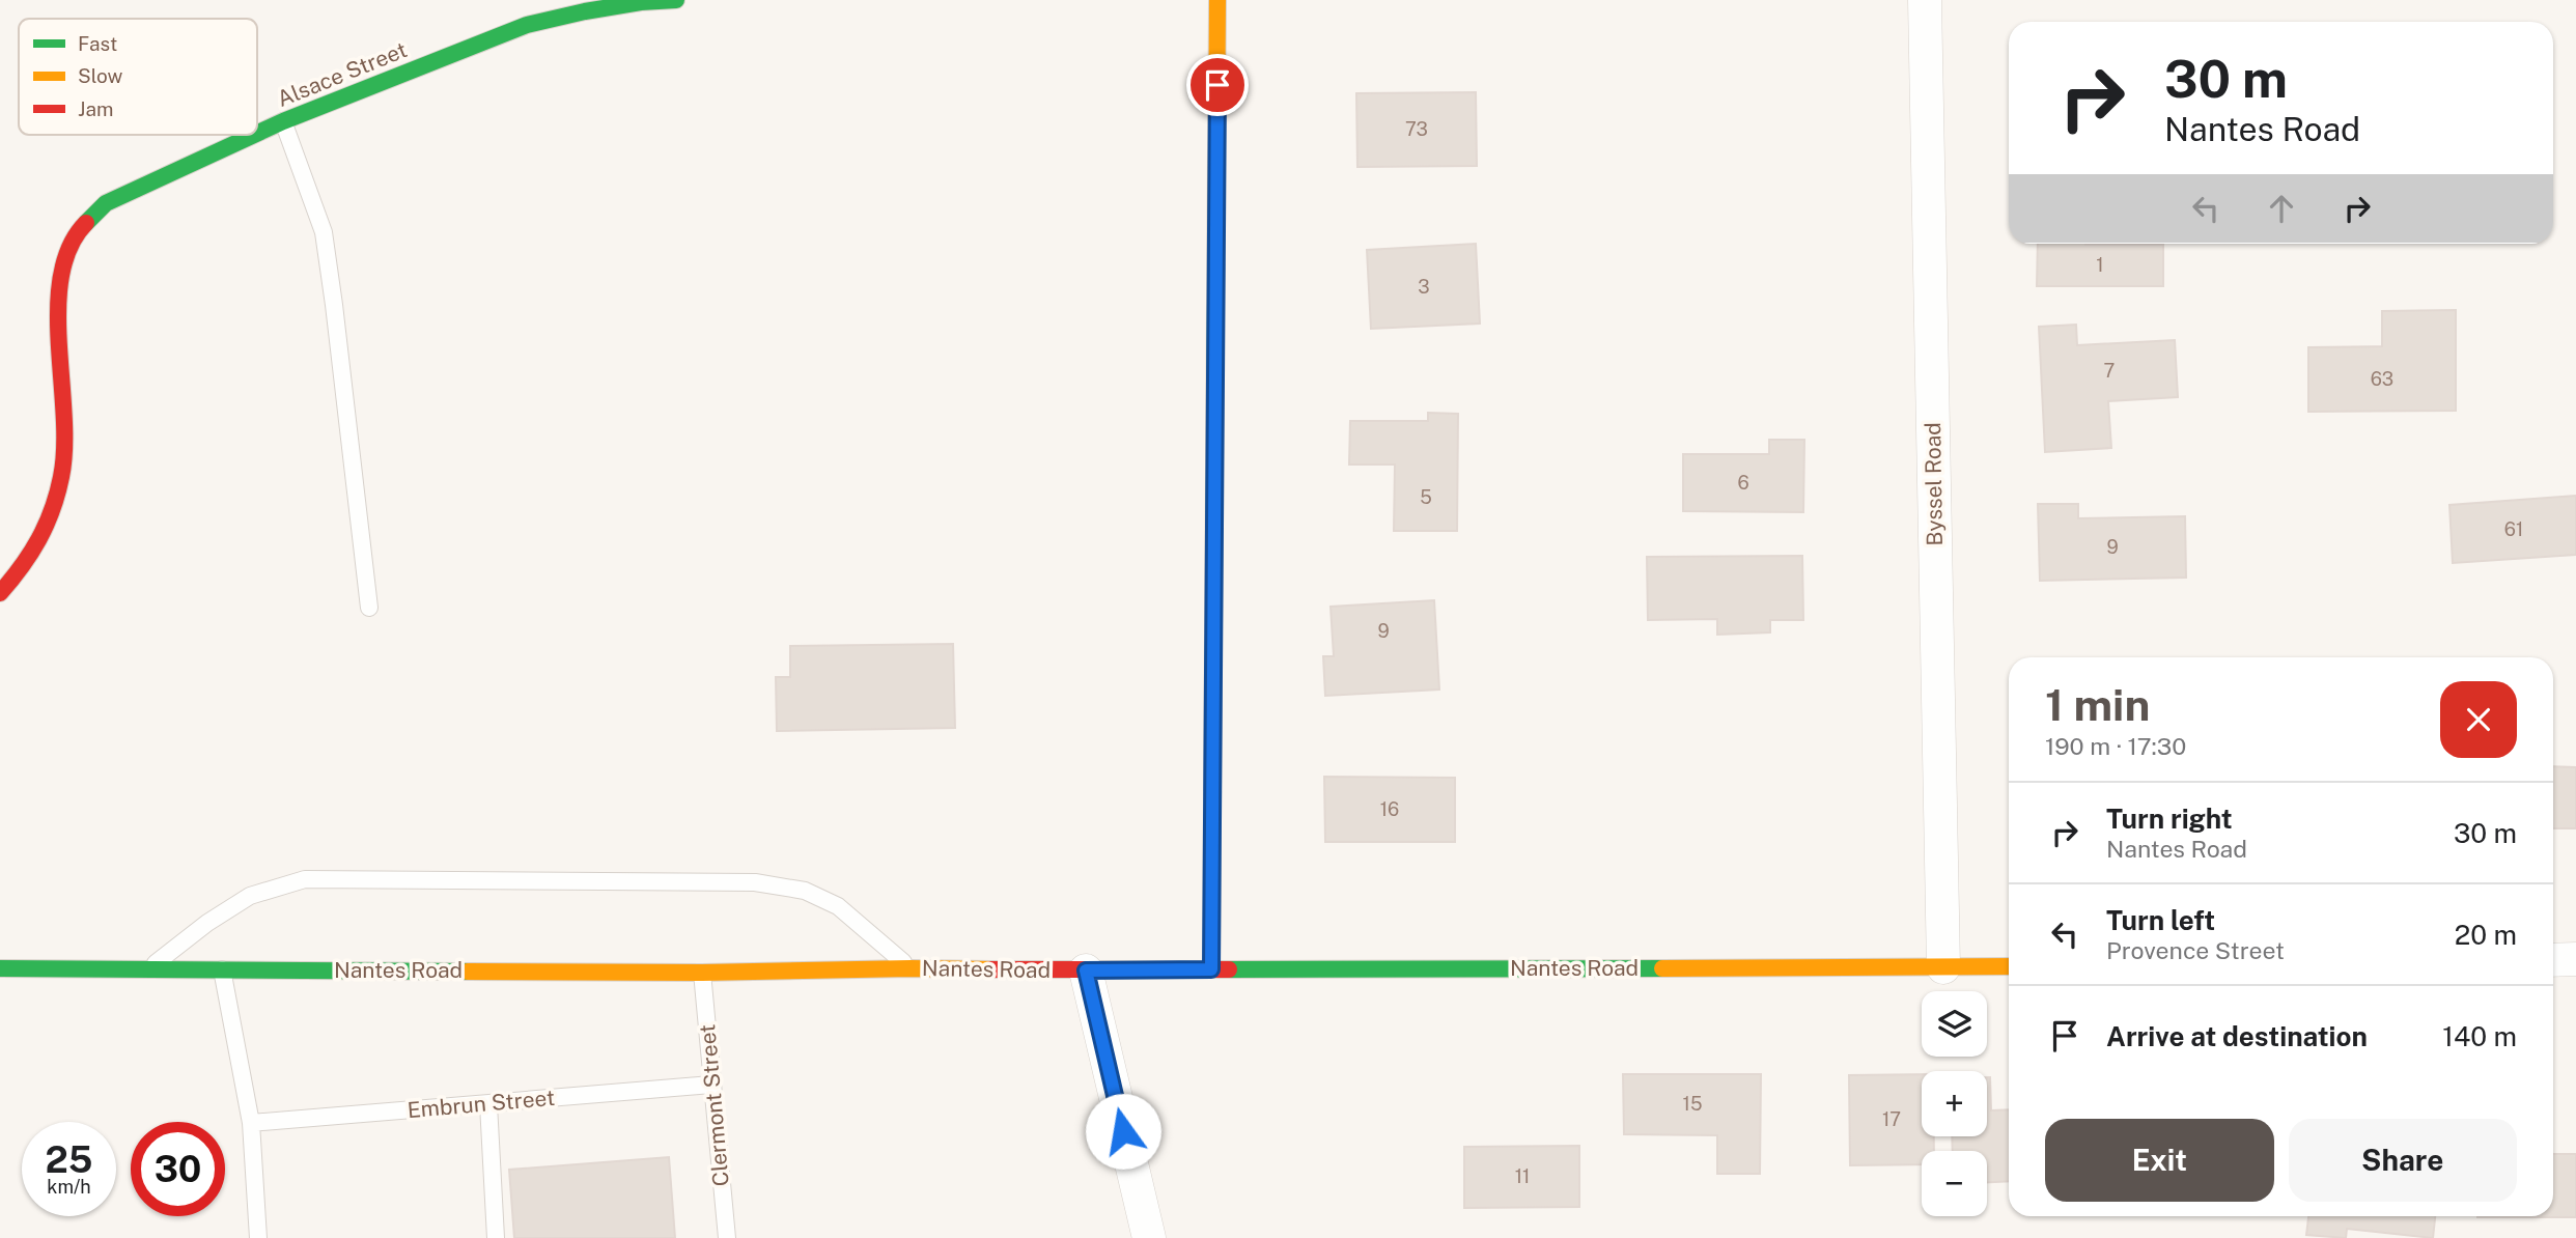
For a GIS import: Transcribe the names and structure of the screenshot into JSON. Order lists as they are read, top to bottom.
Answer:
{
  "streets": {
    "street": ["Alsace Street", "Byssel Road", "Nantes Road"],
    "lane": ["Embrun Street", "Clermont Street"]
  },
  "crossings": [
    ["Byssel Road", "Nantes Road"],
    ["Nantes Road", "Clermont Street"],
    ["Embrun Street", "Clermont Street"]
  ],
  "house_numbers": [
    "73",
    "1",
    "3",
    "7",
    "63",
    "6",
    "5",
    "61",
    "9",
    "9",
    "16",
    "15",
    "17",
    "11"
  ],
  "legend": ["Fast", "Slow", "Jam"],
  "page": {
    "turn": ["30 m", "Nantes Road"],
    "heading": ["1 min", "190 m · 17:30"],
    "list": [
      {
        "name": "Turn right",
        "note": "Nantes Road",
        "value": "30 m"
      },
      {
        "name": "Turn left",
        "note": "Provence Street",
        "value": "20 m"
      },
      {
        "name": "Arrive at destination",
        "value": "140 m"
      }
    ],
    "map_buttons": ["+", "−"],
    "buttons": ["Exit", "Share"],
    "speed": "25 km/h",
    "limit": "30"
  }
}
